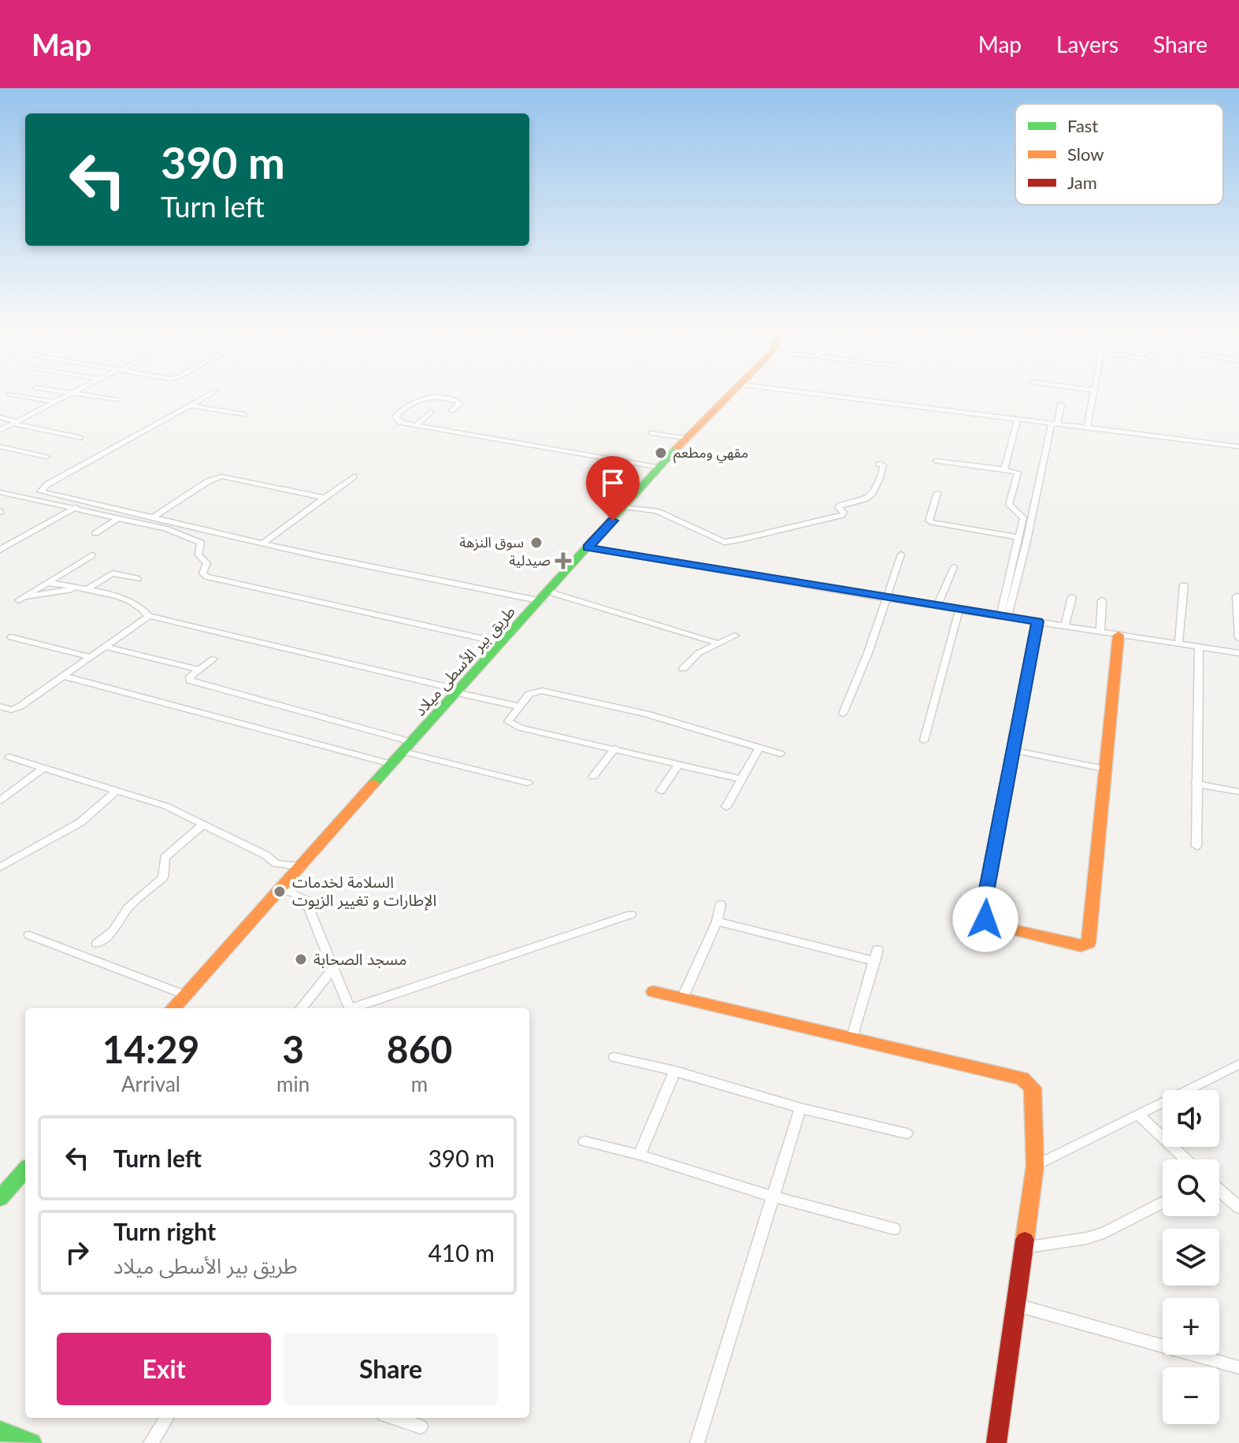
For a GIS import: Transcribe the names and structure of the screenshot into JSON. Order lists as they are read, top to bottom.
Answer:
{
  "streets": {
    "main road": ["طريق بير الأسطى ميلاد"]
  },
  "places": {
    "other": [
      "مقهي ومطعم",
      "سوق النزهة",
      "السلامة لخدمات الإطارات و تغيير الزيوت",
      "مسجد الصحابة"
    ],
    "health": ["صيدلية"]
  },
  "legend": ["Fast", "Slow", "Jam"],
  "page": {
    "header": "Map",
    "nav": ["Map", "Layers", "Share"],
    "turn": ["390 m", "Turn left"],
    "eta": [
      "14:29",
      "Arrival",
      "3",
      "min",
      "860",
      "m"
    ],
    "map_buttons": ["+", "−"],
    "list": [
      {
        "name": "Turn left",
        "value": "390 m"
      },
      {
        "name": "Turn right",
        "note": "طريق بير الأسطى ميلاد",
        "value": "410 m"
      }
    ],
    "buttons": ["Exit", "Share"]
  }
}
